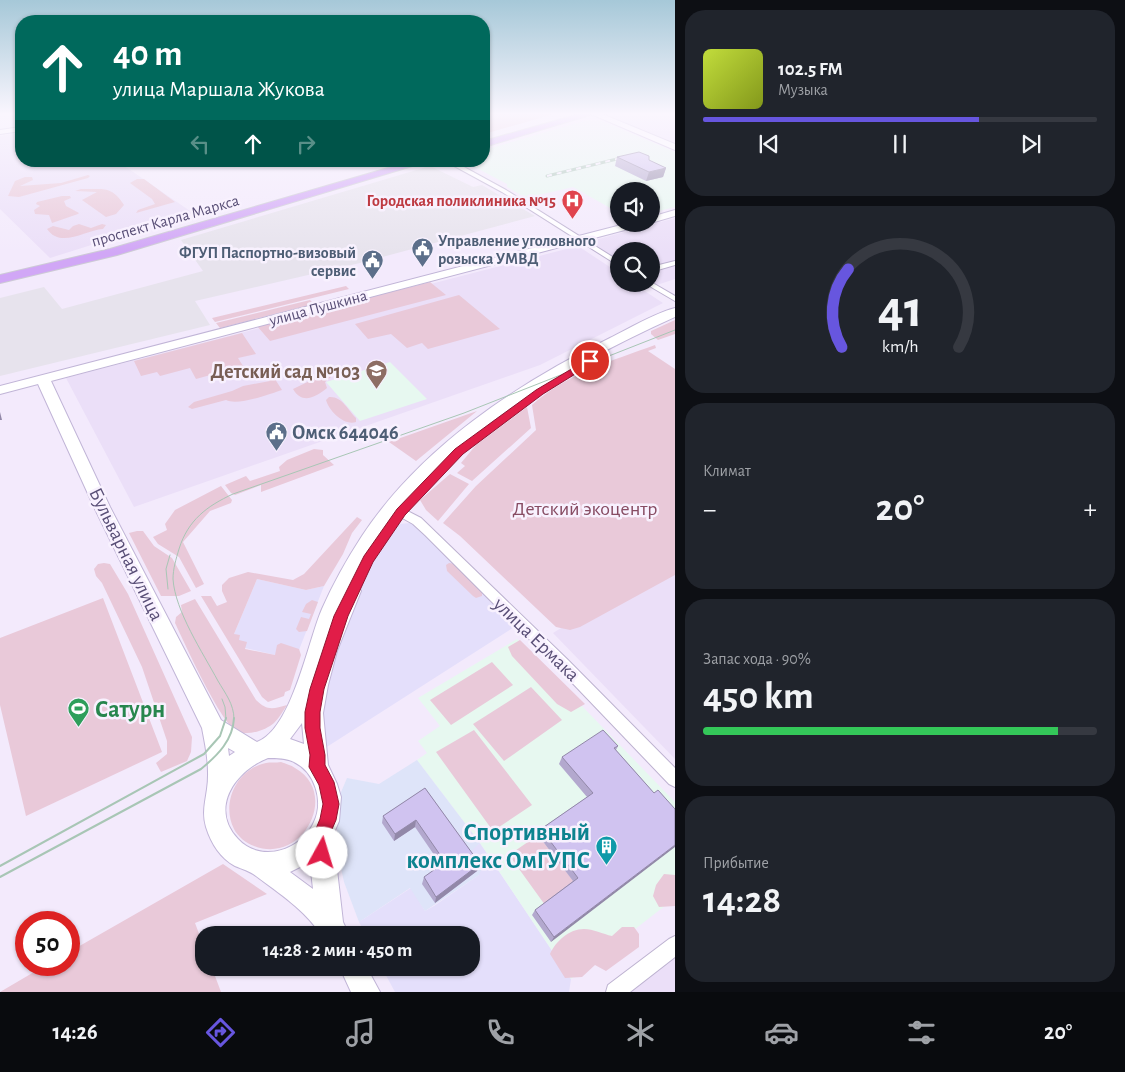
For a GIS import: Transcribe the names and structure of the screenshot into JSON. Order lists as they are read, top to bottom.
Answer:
{
  "streets": {
    "main road": ["проспект Карла Маркса", "улица Пушкина", "Бульварная улица"],
    "street": ["улица Ермака"]
  },
  "crossings": [
    ["улица Пушкина", "Бульварная улица"]
  ],
  "parks": ["Детский экоцентр"],
  "places": {
    "hospital": ["Городская поликлиника №15"],
    "public building": ["Управление уголовного розыска УМВД", "ФГУП Паспортно-визовый сервис", "Омск 644046"],
    "school or university": ["Детский сад №103"],
    "sports": ["Сатурн"],
    "building": ["Спортивный комплекс ОмГУПС"]
  },
  "page": {
    "turn": ["40 m", "улица Маршала Жукова"],
    "song": ["102.5 FM", "Музыка"],
    "tile": [
      "Климат",
      ["Запас хода · 90%", "450 km"],
      ["Прибытие", "14:28"]
    ],
    "heat": ["−", "20°", "+"],
    "limit": "50",
    "trip": "14:28 · 2 мин · 450 m",
    "tabs": ["14:26", "20°"],
    "gauge": ["41", "km/h"]
  }
}
